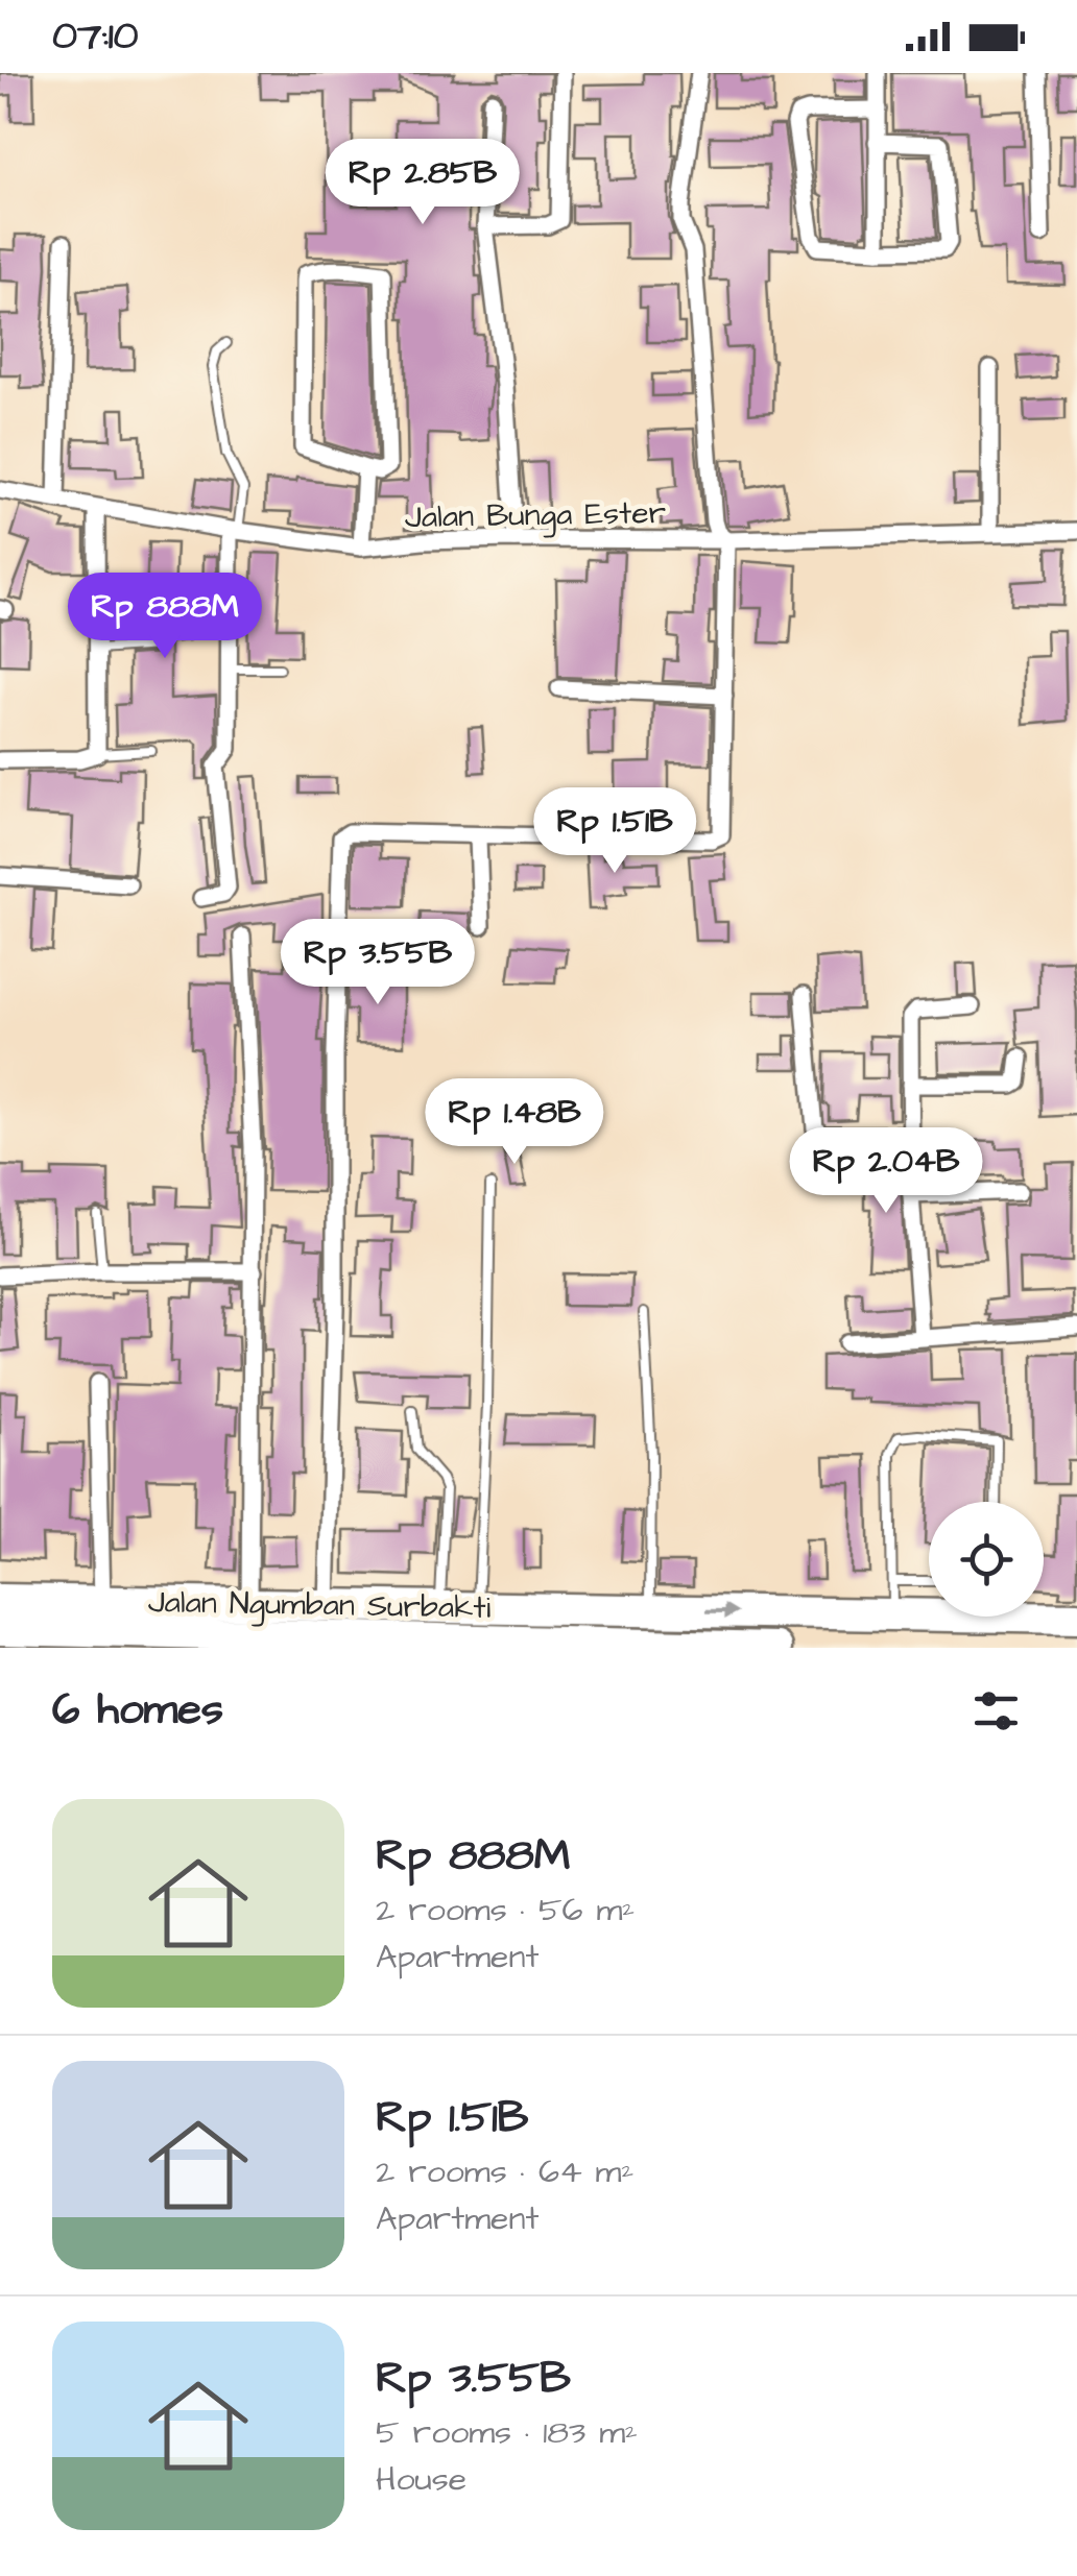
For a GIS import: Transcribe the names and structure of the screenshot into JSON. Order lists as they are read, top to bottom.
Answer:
{
  "streets": {
    "highway": ["Jalan Ngumban Surbakti"],
    "street": ["Jalan Bunga Ester"]
  },
  "page": {
    "status": "07:10",
    "price": [
      "Rp 2.85B",
      "Rp 888M",
      "Rp 1.51B",
      "Rp 3.55B",
      "Rp 1.48B",
      "Rp 2.04B"
    ],
    "heading": "6 homes",
    "list": [
      {
        "name": "Rp 888M",
        "note": "2 rooms · 56 m² · Apartment"
      },
      {
        "name": "Rp 1.51B",
        "note": "2 rooms · 64 m² · Apartment"
      },
      {
        "name": "Rp 3.55B",
        "note": "5 rooms · 183 m² · House"
      }
    ]
  }
}
